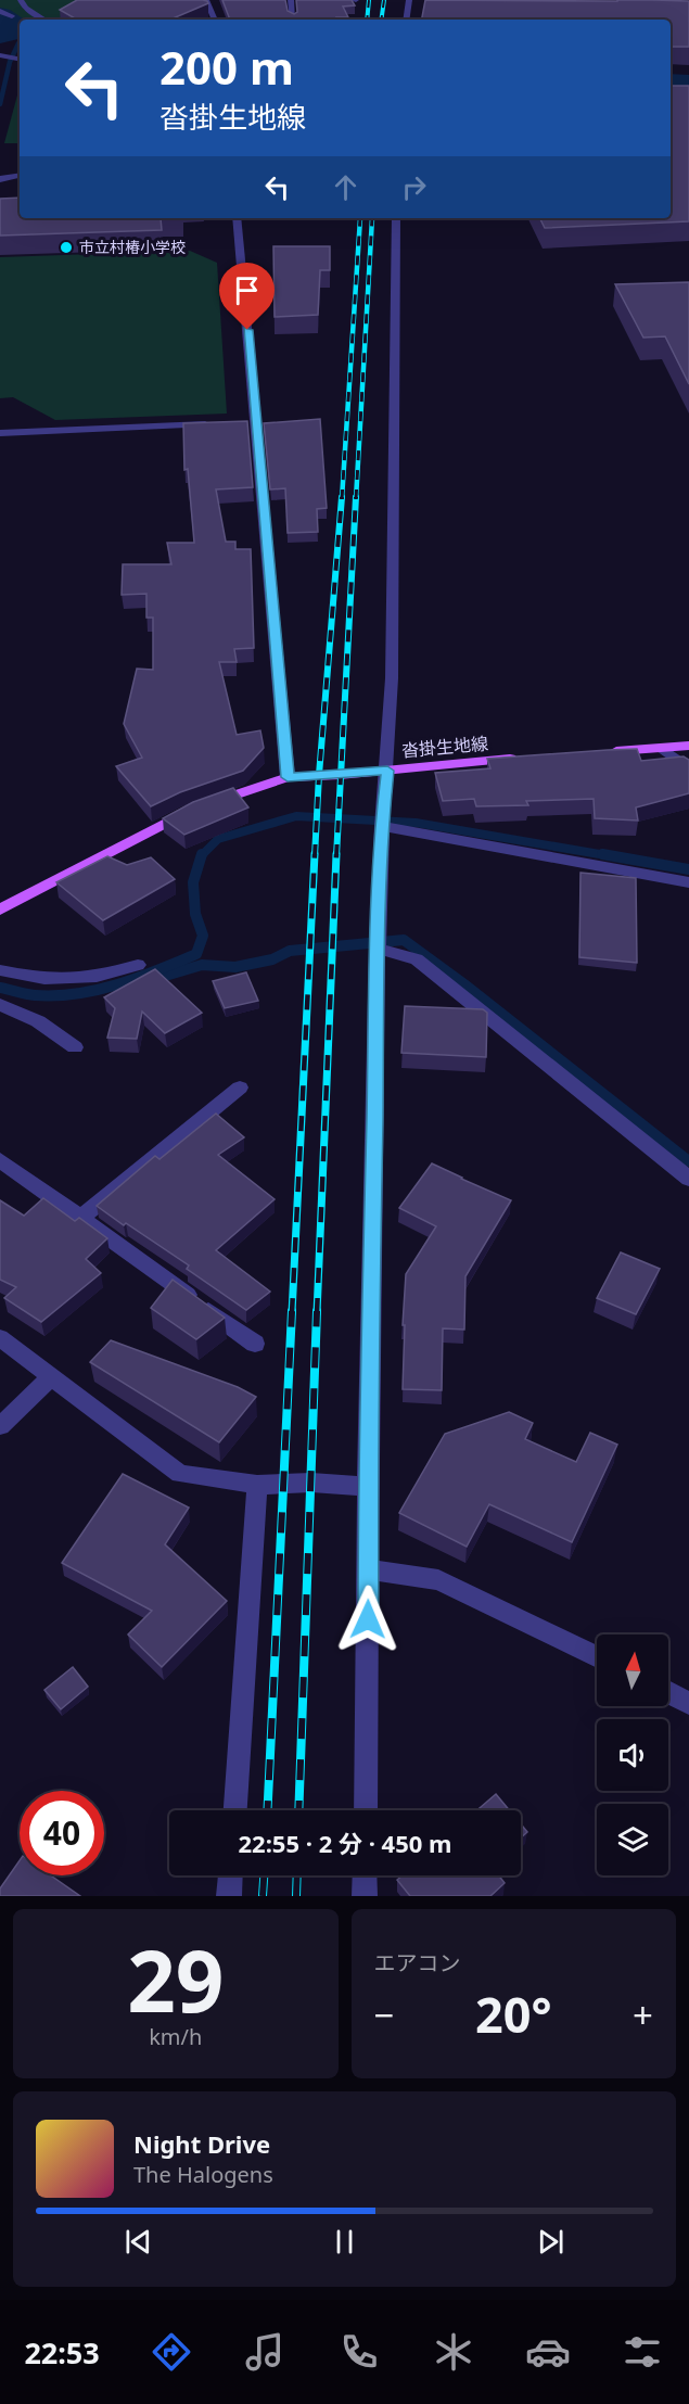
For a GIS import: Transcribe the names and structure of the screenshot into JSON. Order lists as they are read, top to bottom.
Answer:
{
  "streets": {
    "main road": ["沓掛生地線"]
  },
  "places": ["市立村椿小学校"],
  "north": "top",
  "page": {
    "turn": ["200 m", "沓掛生地線"],
    "limit": "40",
    "trip": "22:55 · 2 分 · 450 m",
    "tile": [
      ["29", "km/h"],
      "エアコン"
    ],
    "heat": ["−", "20°", "+"],
    "song": ["Night Drive", "The Halogens"],
    "tabs": "22:53"
  }
}
